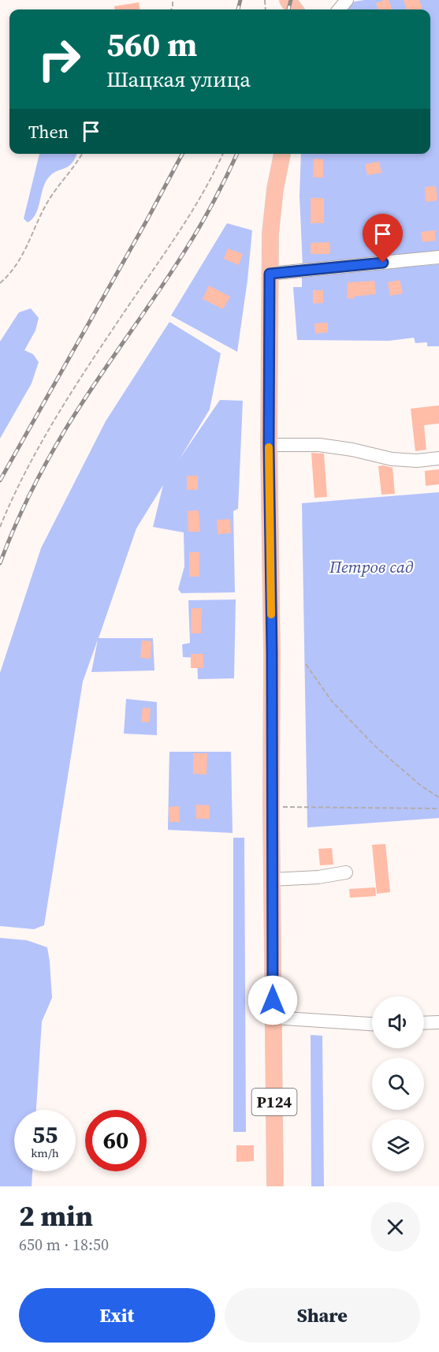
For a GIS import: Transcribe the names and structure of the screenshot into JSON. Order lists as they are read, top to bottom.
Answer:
{
  "streets": {
    "main road": ["Р124"]
  },
  "parks": ["Петров сад"],
  "page": {
    "turn": ["560 m", "Шацкая улица"],
    "then": "Then",
    "speed": "55 km/h",
    "limit": "60",
    "heading": ["2 min", "650 m · 18:50"],
    "buttons": ["Exit", "Share"]
  }
}
